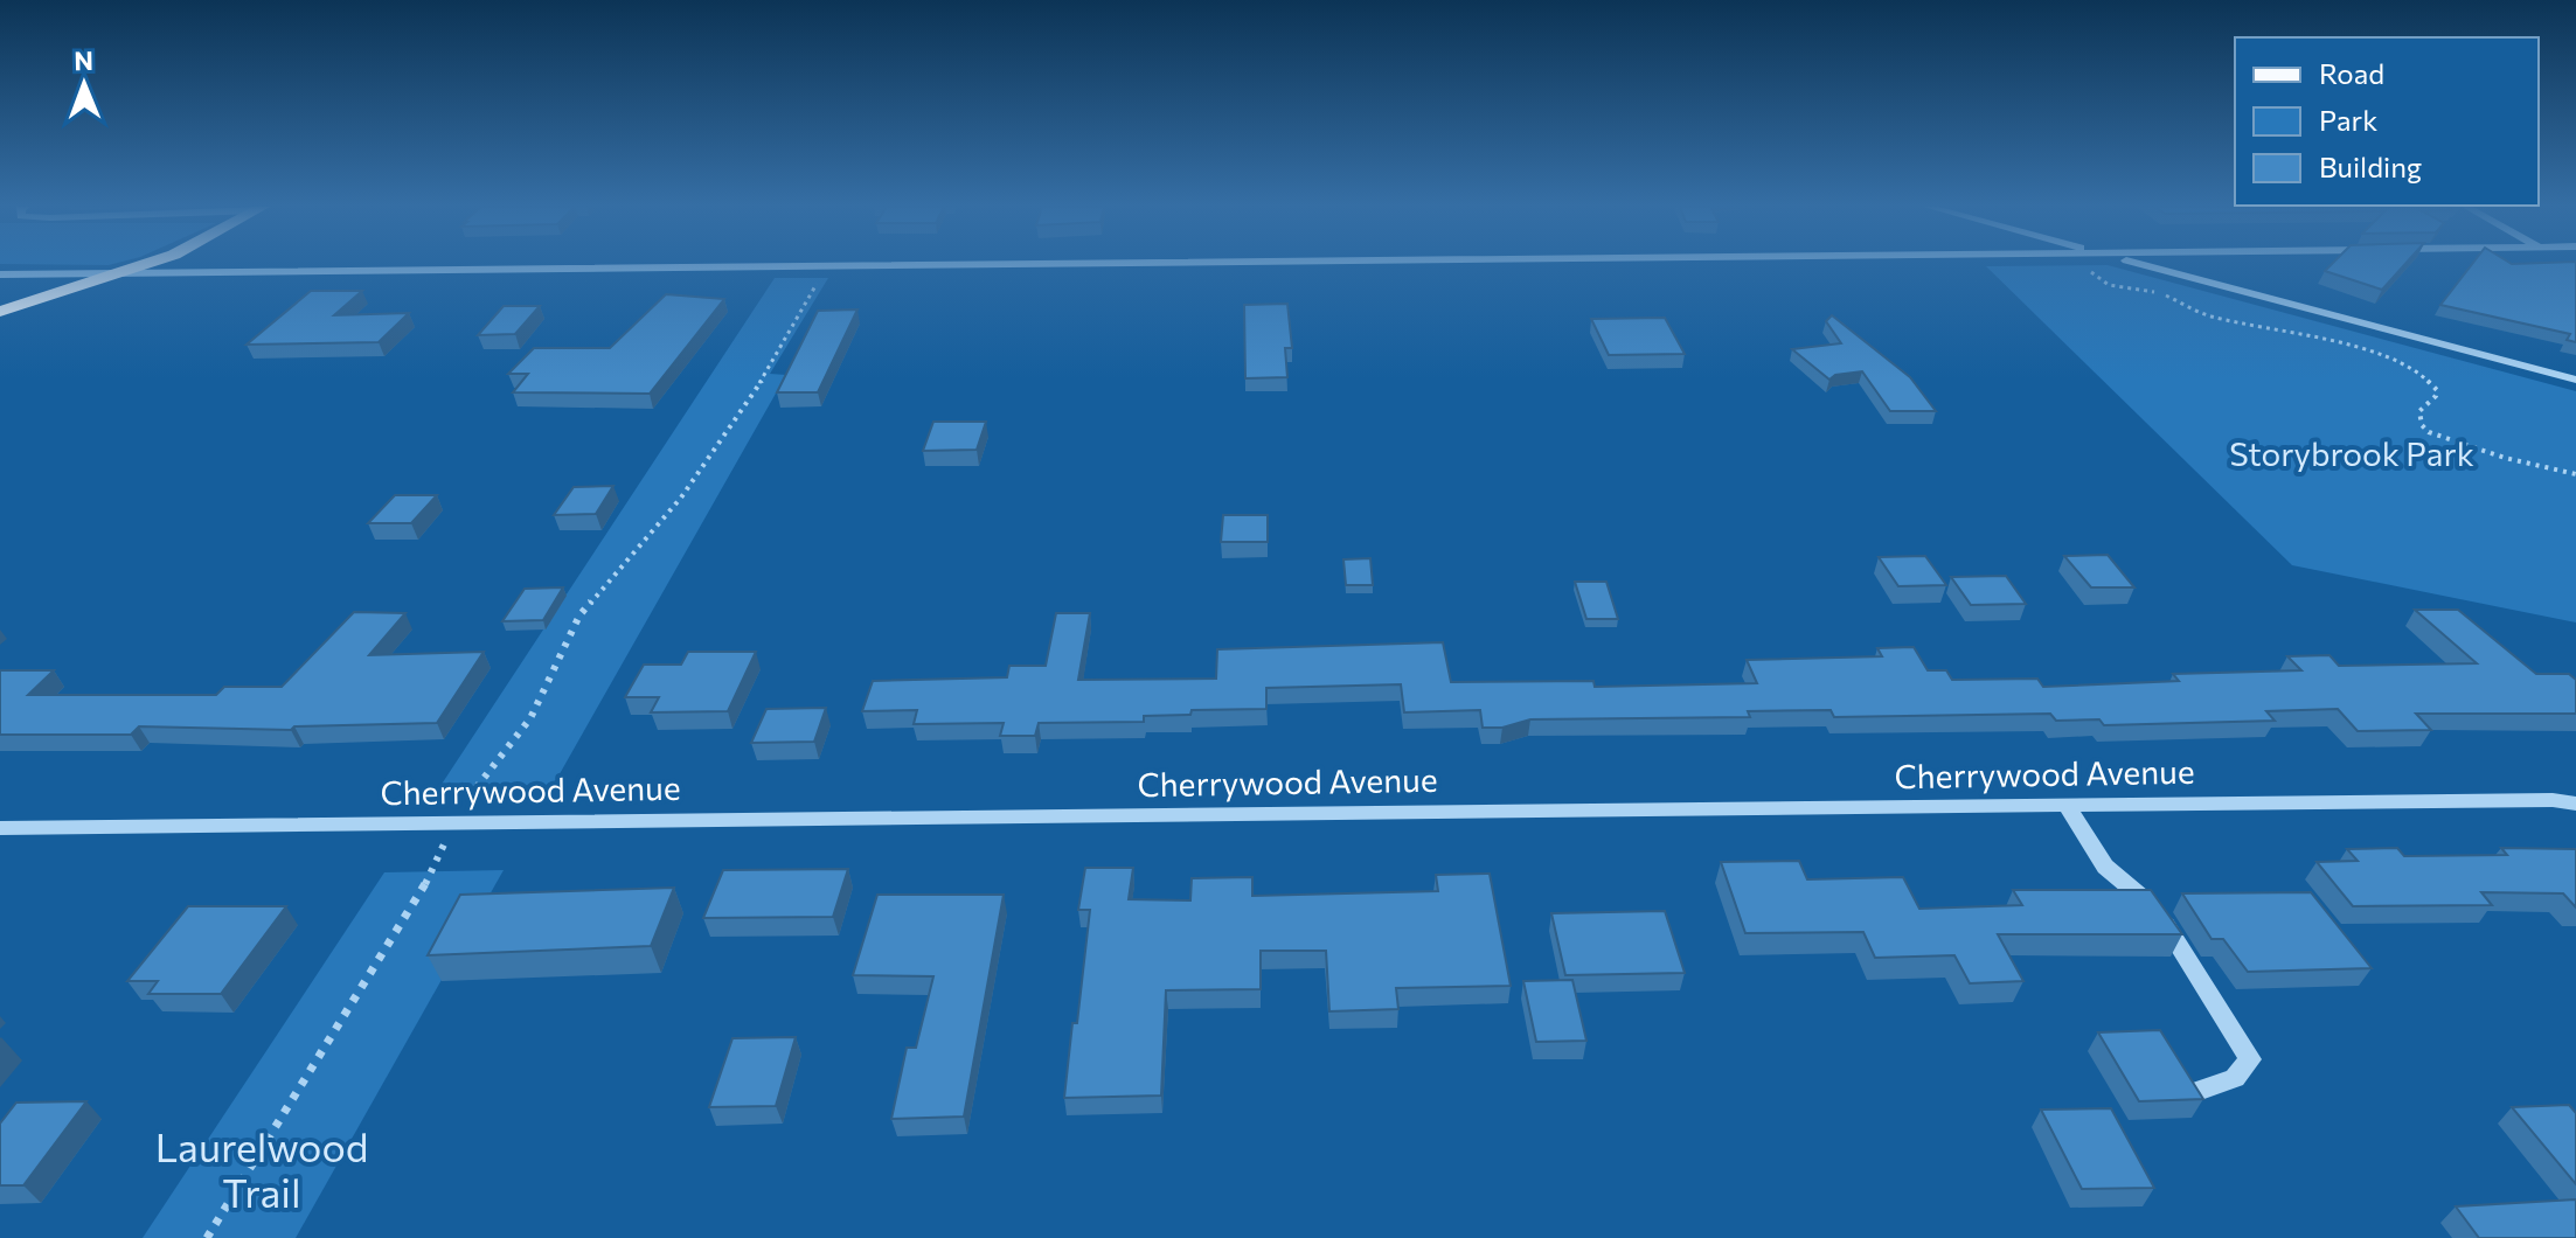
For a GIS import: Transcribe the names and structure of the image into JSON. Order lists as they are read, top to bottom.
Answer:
{
  "streets": {
    "street": ["Cherrywood Avenue"]
  },
  "parks": ["Storybrook Park", "Laurelwood Trail"],
  "legend": ["Road", "Park", "Building"],
  "north": "top"
}
